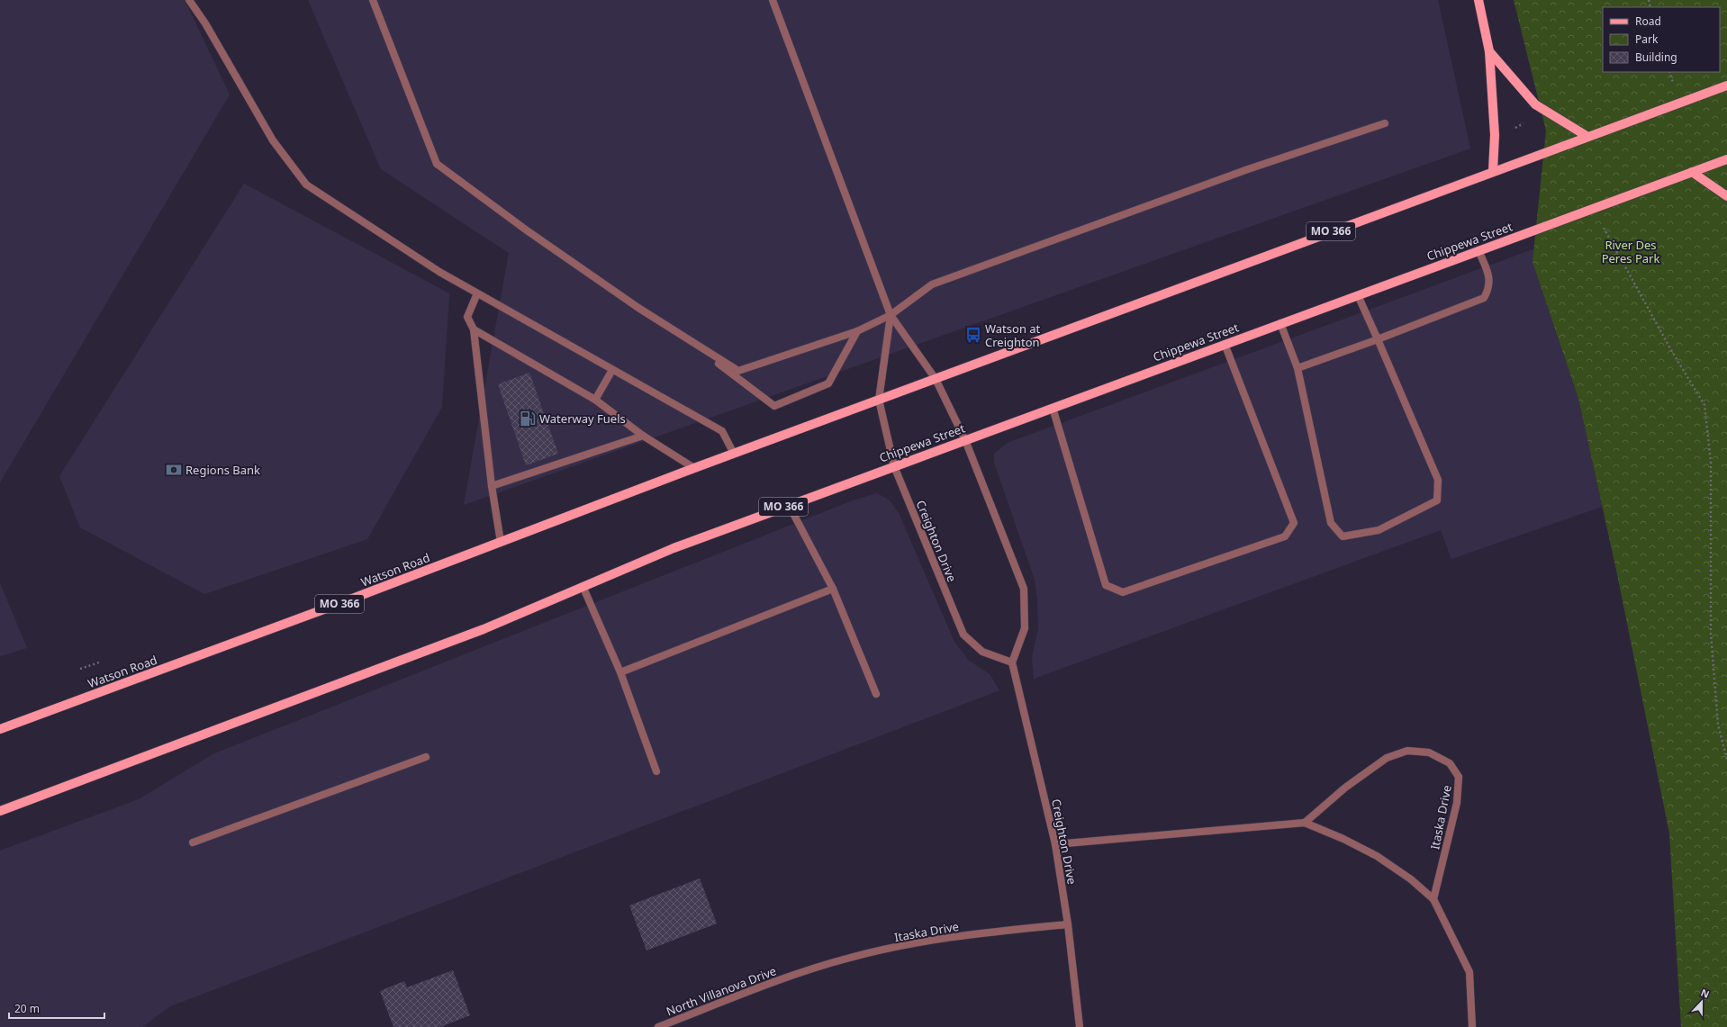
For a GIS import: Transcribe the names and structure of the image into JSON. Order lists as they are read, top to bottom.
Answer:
{
  "streets": {
    "main road": ["MO 366", "Chippewa Street", "Watson Road"],
    "street": ["Creighton Drive", "Itaska Drive", "North Villanova Drive"]
  },
  "crossings": [
    ["MO 366", "Chippewa Street"],
    ["MO 366", "Creighton Drive"],
    ["MO 366", "Watson Road"],
    ["Chippewa Street", "Creighton Drive"],
    ["Creighton Drive", "Itaska Drive"],
    ["Itaska Drive", "North Villanova Drive"]
  ],
  "parks": ["River Des Peres Park"],
  "places": {
    "bus stop": ["Watson at Creighton"],
    "fuel station": ["Waterway Fuels"],
    "bank": ["Regions Bank"]
  },
  "legend": ["Road", "Park", "Building"],
  "scale_bar": "20 m",
  "north": "top"
}
